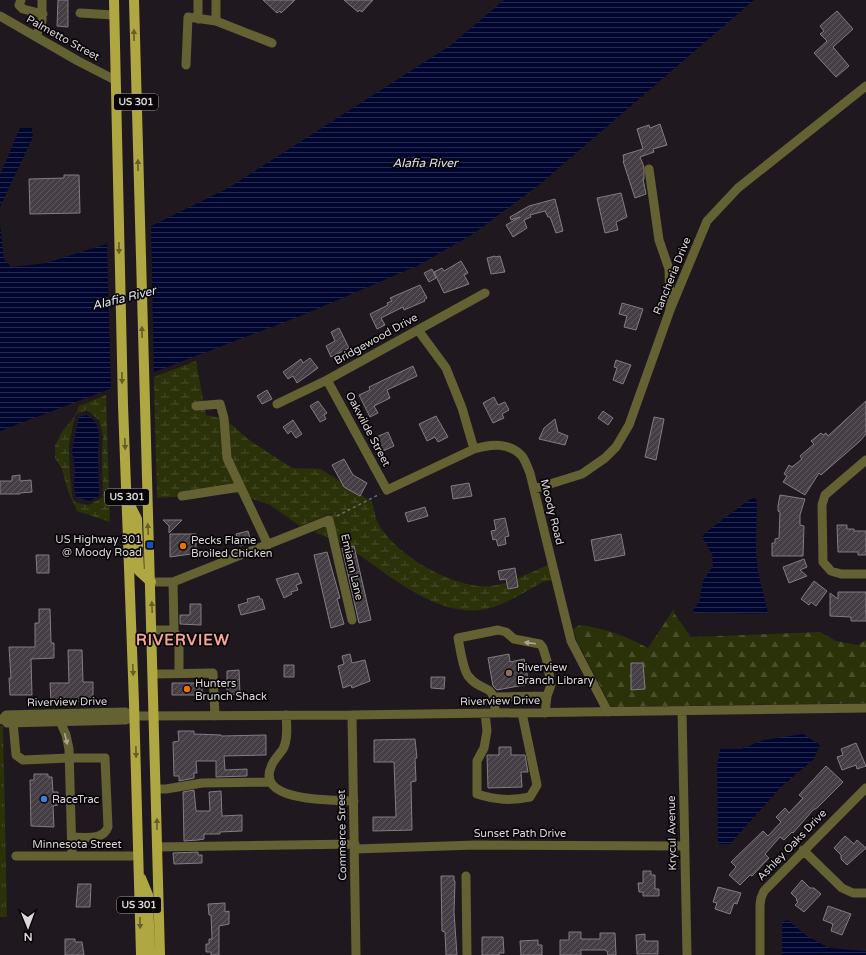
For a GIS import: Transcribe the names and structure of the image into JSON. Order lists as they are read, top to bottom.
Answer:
{
  "streets": {
    "main road": ["US 301"],
    "street": [
      "Palmetto Street",
      "Rancheria Drive",
      "Bridgewood Drive",
      "Oakwilde Street",
      "Moody Road",
      "Emiann Lane",
      "Riverview Drive",
      "Sunset Path Drive",
      "Krycul Avenue",
      "Commerce Street",
      "Minnesota Street",
      "Ashley Oaks Drive"
    ]
  },
  "crossings": [
    ["Palmetto Street", "US 301"],
    ["US 301", "Riverview Drive"],
    ["US 301", "Sunset Path Drive"],
    ["US 301", "Minnesota Street"],
    ["Rancheria Drive", "Moody Road"],
    ["Bridgewood Drive", "Oakwilde Street"],
    ["Oakwilde Street", "Moody Road"],
    ["Moody Road", "Riverview Drive"],
    ["Riverview Drive", "Krycul Avenue"],
    ["Riverview Drive", "Commerce Street"],
    ["Sunset Path Drive", "Krycul Avenue"],
    ["Sunset Path Drive", "Commerce Street"]
  ],
  "districts": ["RIVERVIEW"],
  "water": ["Alafia River"],
  "places": {
    "transit": ["US Highway 301 @ Moody Road"],
    "other": [
      "Pecks Flame Broiled Chicken",
      "Riverview Branch Library",
      "Hunters Brunch Shack",
      "RaceTrac"
    ]
  },
  "north": "bottom"
}
